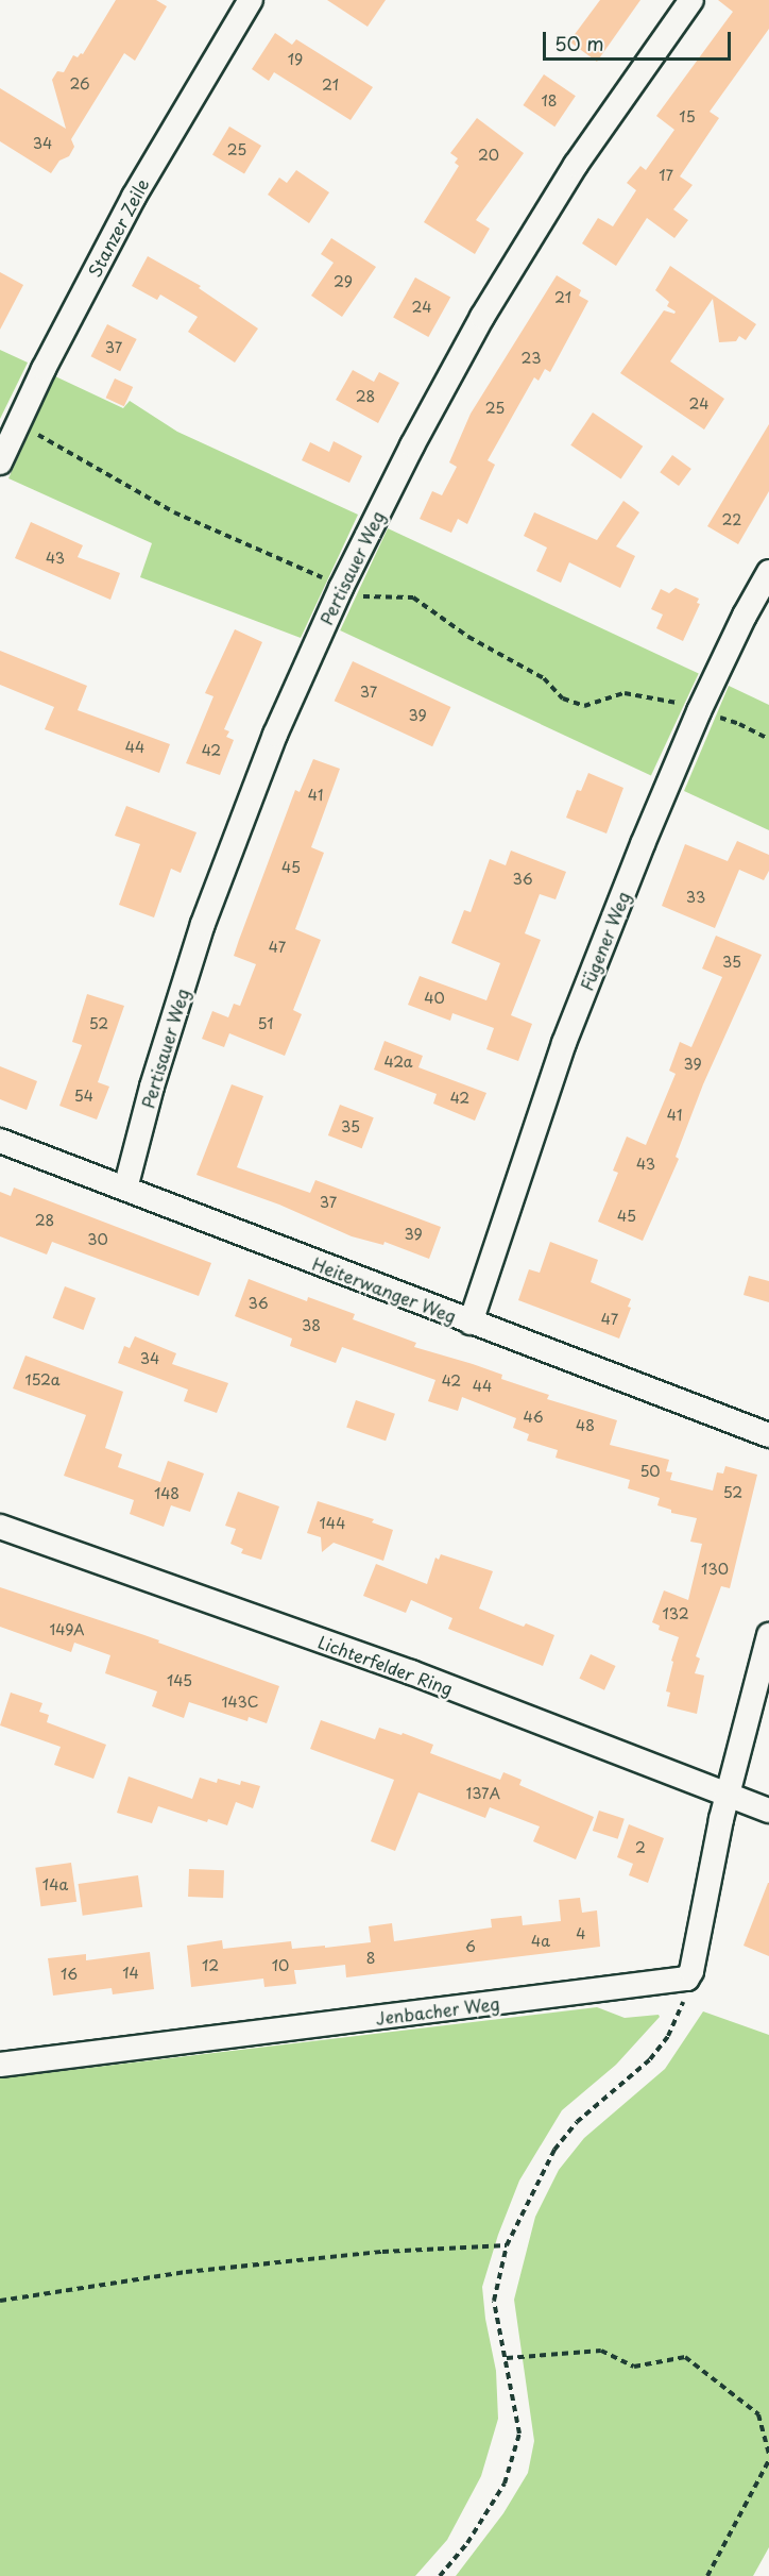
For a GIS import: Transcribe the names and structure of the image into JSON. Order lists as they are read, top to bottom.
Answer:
{
  "streets": {
    "street": [
      "Stanzer Zeile",
      "Pertisauer Weg",
      "Fügener Weg",
      "Heiterwanger Weg",
      "Lichterfelder Ring",
      "Jenbacher Weg"
    ]
  },
  "crossings": [
    ["Pertisauer Weg", "Heiterwanger Weg"],
    ["Fügener Weg", "Heiterwanger Weg"]
  ],
  "house_numbers": [
    "19",
    "26",
    "21",
    "18",
    "15",
    "34",
    "25",
    "20",
    "17",
    "29",
    "21",
    "24",
    "37",
    "23",
    "28",
    "24",
    "25",
    "22",
    "43",
    "37",
    "39",
    "44",
    "42",
    "41",
    "45",
    "36",
    "33",
    "47",
    "35",
    "40",
    "52",
    "51",
    "42a",
    "39",
    "54",
    "42",
    "41",
    "35",
    "43",
    "37",
    "45",
    "28",
    "39",
    "30",
    "36",
    "47",
    "38",
    "34",
    "152a",
    "42",
    "44",
    "46",
    "48",
    "50",
    "52",
    "148",
    "144",
    "130",
    "132",
    "149A",
    "145",
    "143C",
    "137A",
    "2",
    "14a",
    "4",
    "4a",
    "6",
    "8",
    "12",
    "10",
    "14",
    "16"
  ],
  "scale_bar": "50 m"
}
